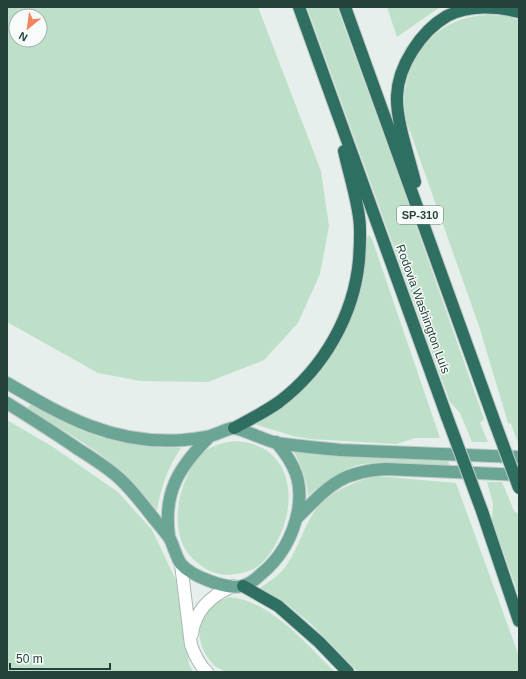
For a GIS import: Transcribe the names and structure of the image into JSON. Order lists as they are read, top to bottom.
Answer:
{
  "streets": {
    "highway": ["SP-310", "Rodovia Washington Luís"]
  },
  "scale_bar": "50 m",
  "north": "bottom left"
}
